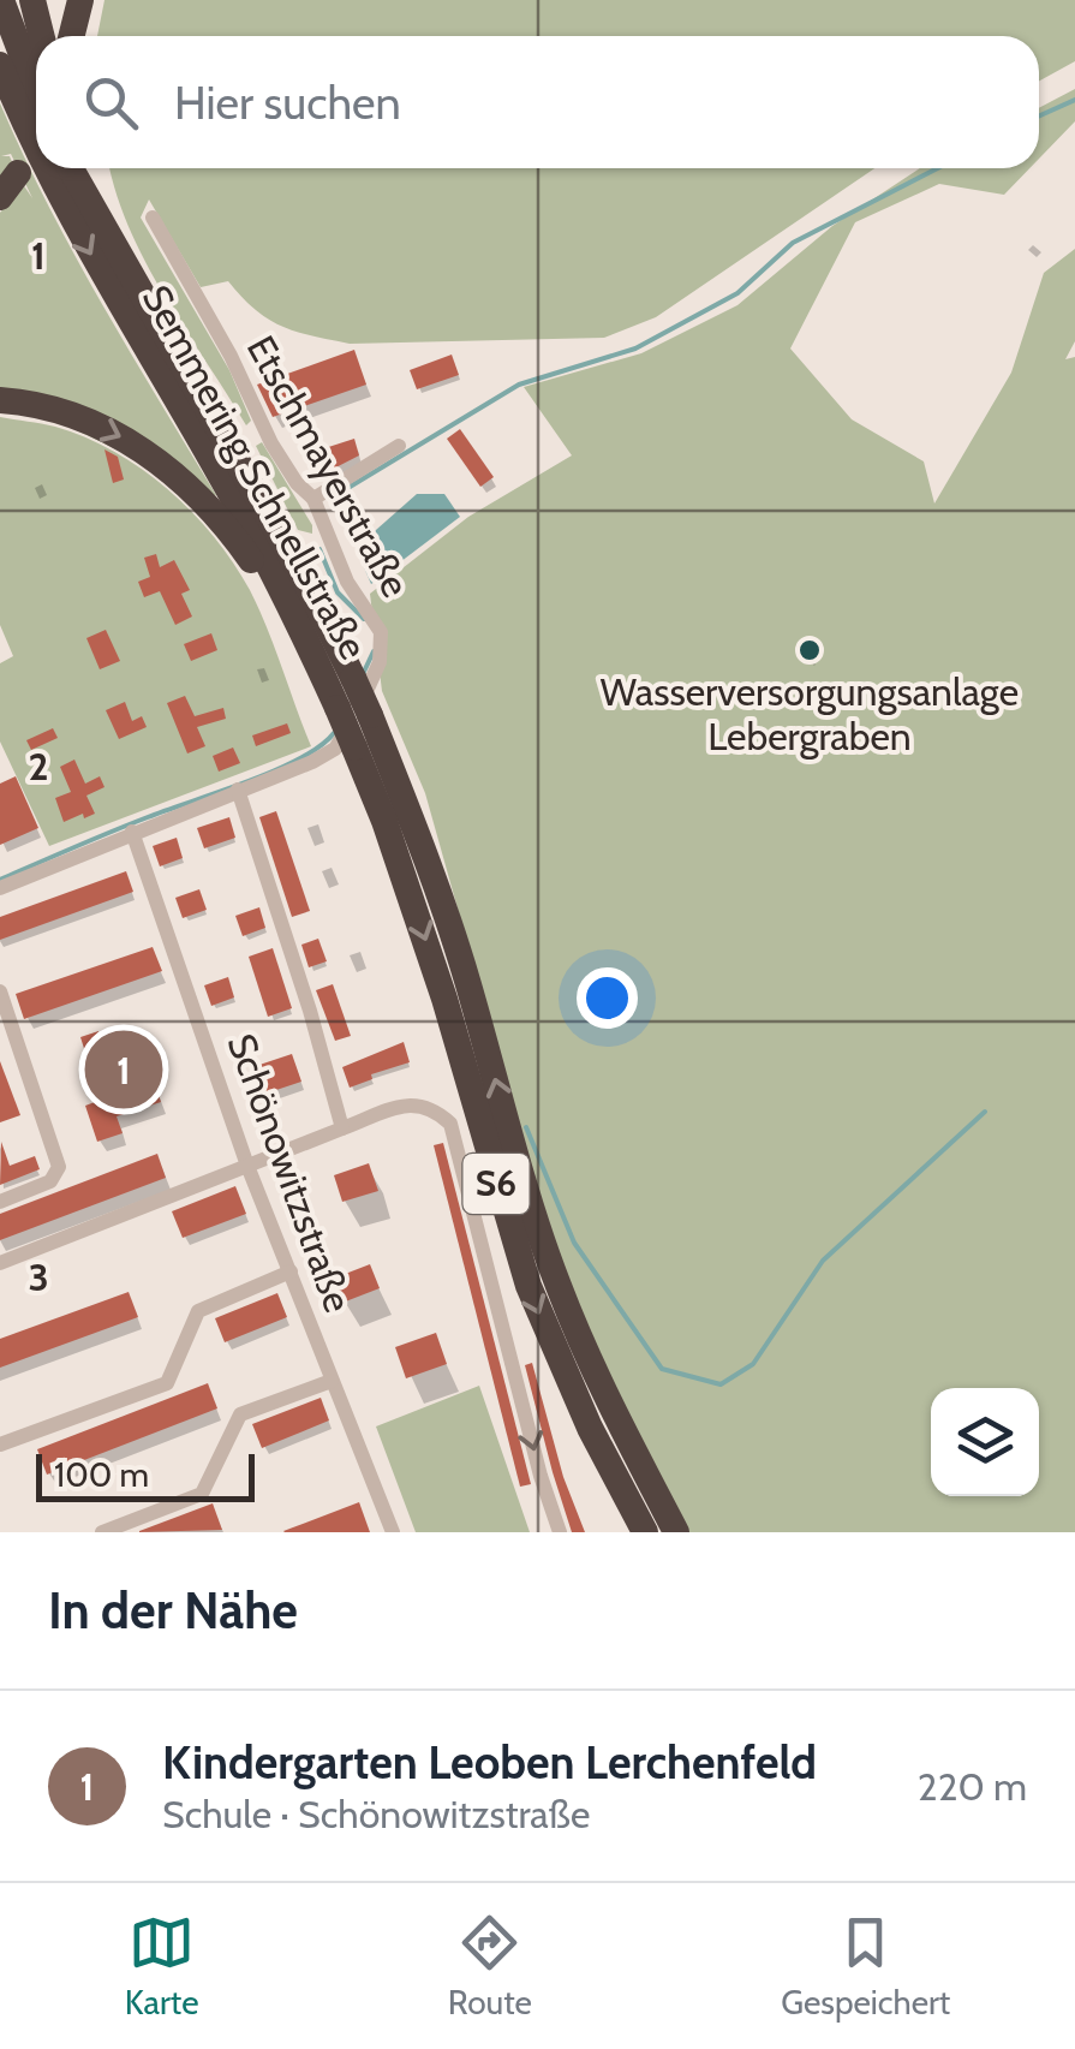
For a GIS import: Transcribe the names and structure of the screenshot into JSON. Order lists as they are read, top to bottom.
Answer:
{
  "streets": {
    "highway": ["Semmering Schnellstraße", "S6"],
    "street": ["Etschmayerstraße", "Schönowitzstraße"]
  },
  "crossings": [
    ["Etschmayerstraße", "Schönowitzstraße"]
  ],
  "places": ["Wasserversorgungsanlage Lebergraben"],
  "scale_bar": "100 m",
  "page": {
    "search": "Hier suchen",
    "pins": "1",
    "scale": "100 m",
    "heading": "In der Nähe",
    "list": [
      {
        "mark": "1",
        "name": "Kindergarten Leoben Lerchenfeld",
        "note": "Schule · Schönowitzstraße",
        "value": "220 m"
      }
    ],
    "nav": ["Karte", "Route", "Gespeichert"]
  },
  "grid": {
    "rows": ["1", "2", "3"]
  }
}
